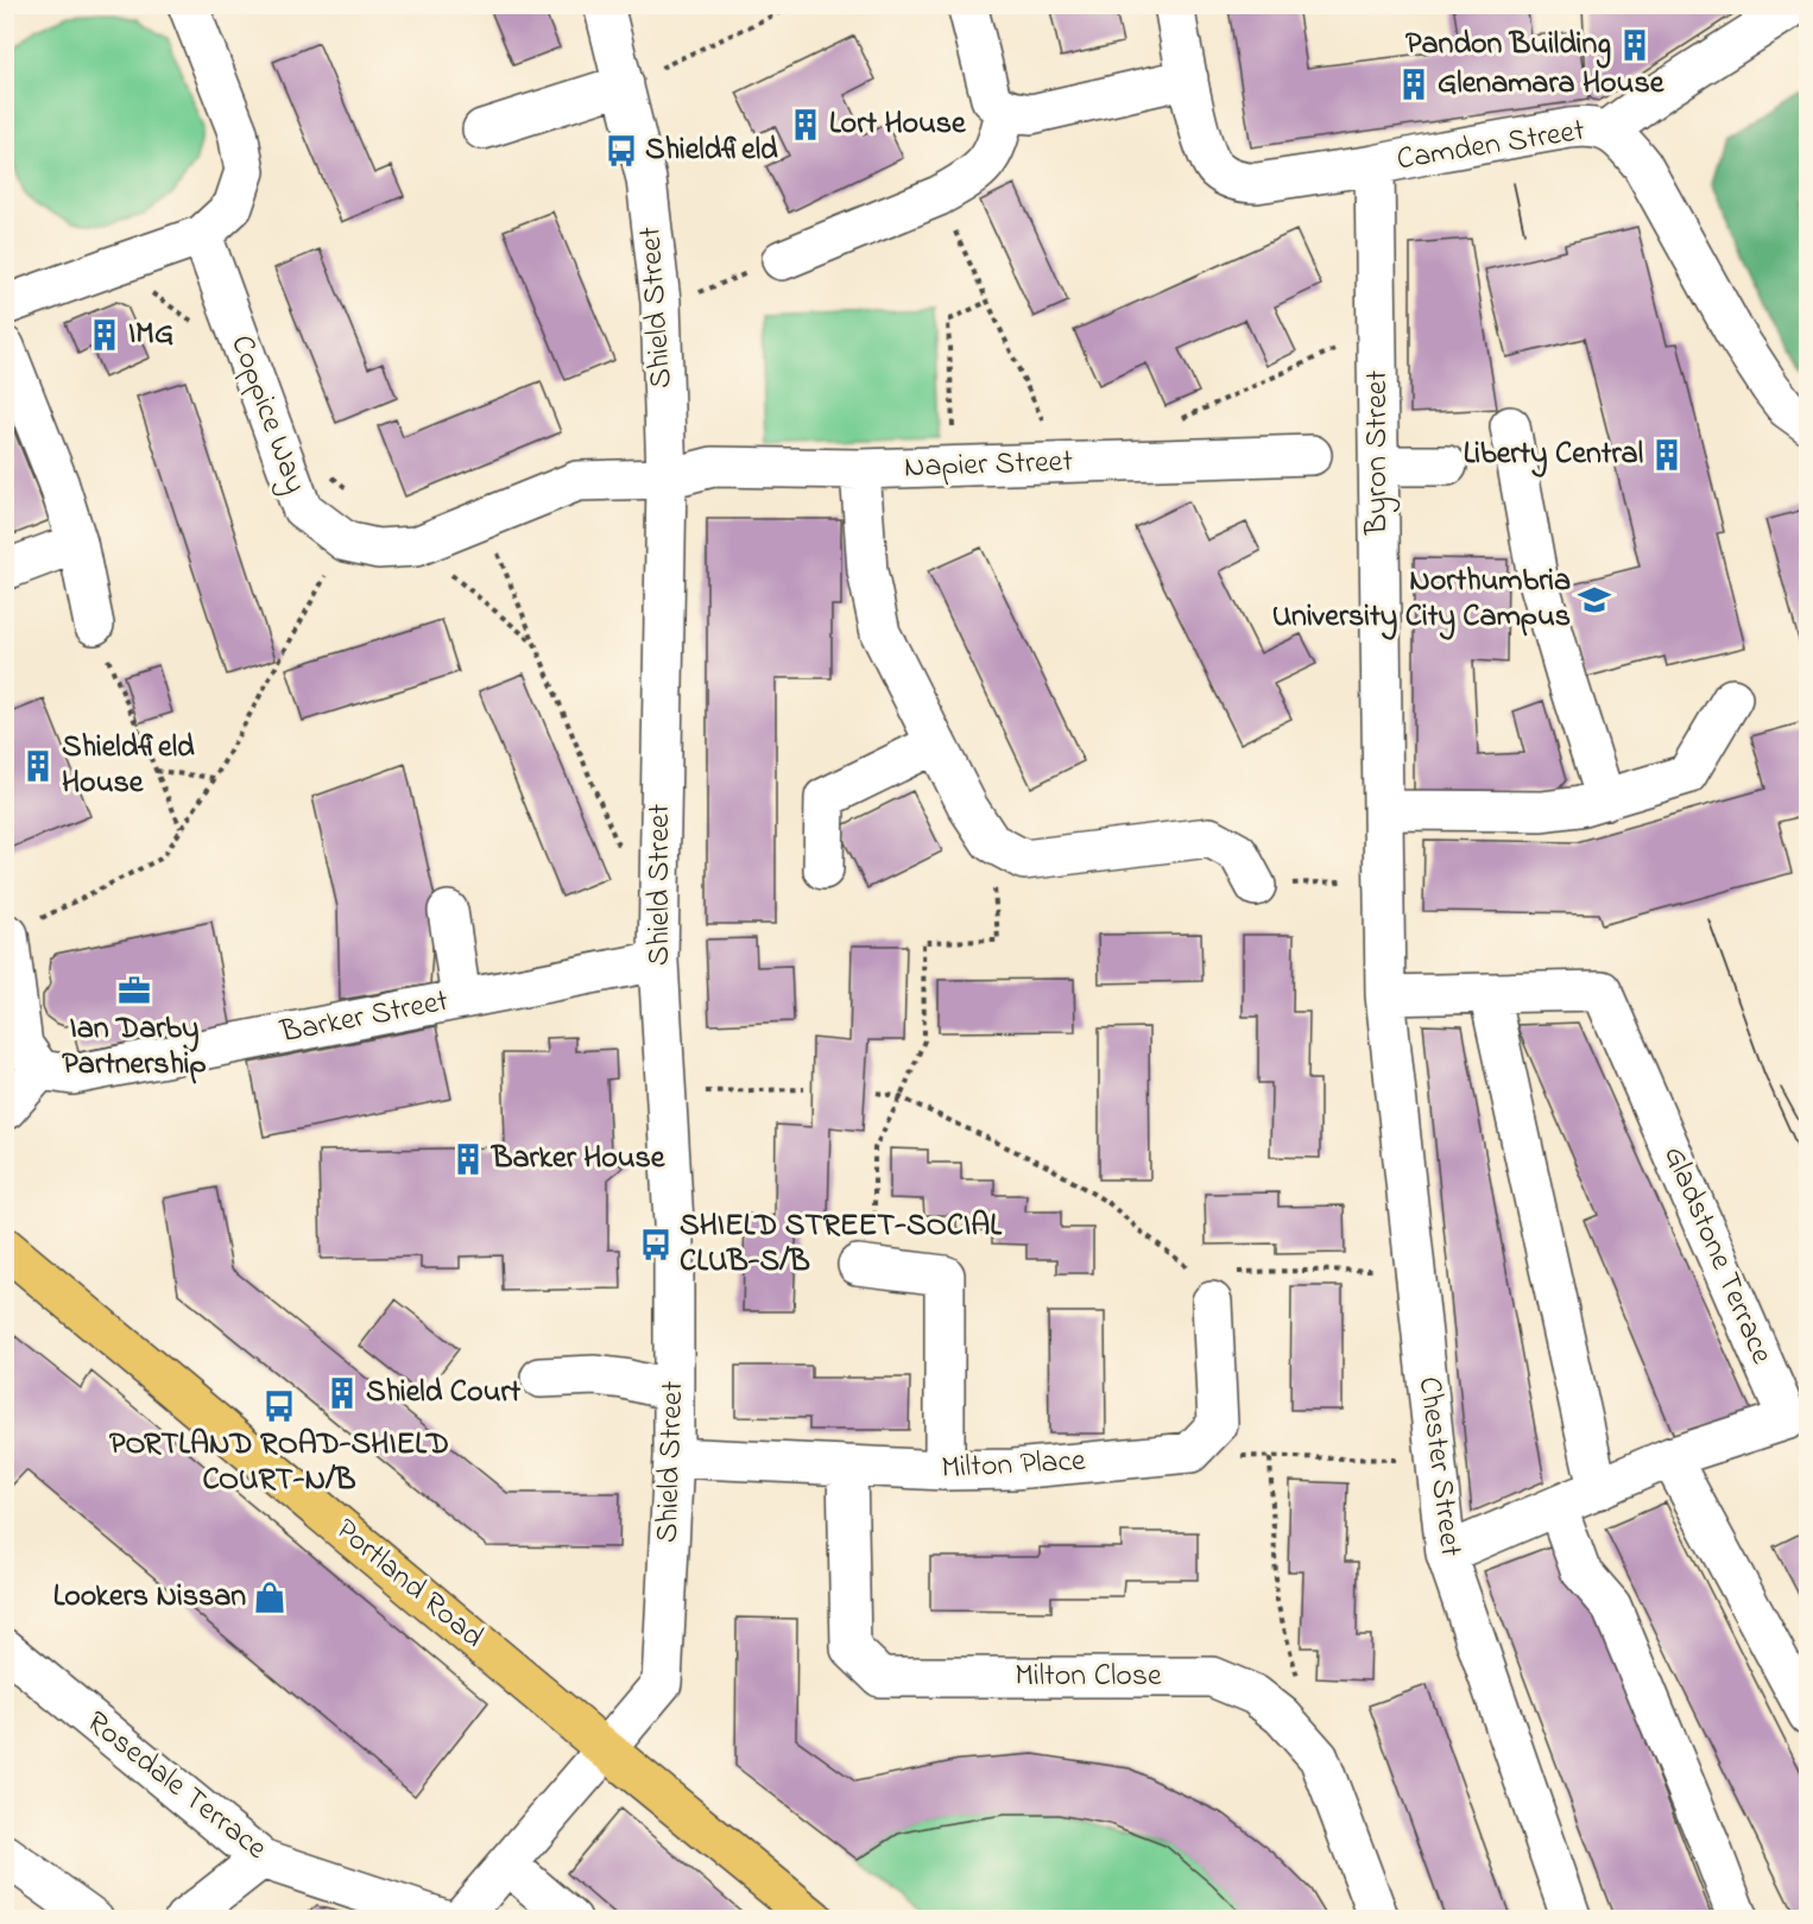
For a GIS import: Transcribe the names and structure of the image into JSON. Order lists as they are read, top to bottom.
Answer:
{
  "streets": {
    "main road": ["Portland Road"],
    "street": [
      "Camden Street",
      "Shield Street",
      "Coppice Way",
      "Byron Street",
      "Napier Street",
      "Barker Street",
      "Gladstone Terrace",
      "Milton Place",
      "Chester Street",
      "Milton Close",
      "Rosedale Terrace"
    ]
  },
  "crossings": [
    ["Camden Street", "Byron Street"],
    ["Shield Street", "Coppice Way"],
    ["Shield Street", "Napier Street"],
    ["Shield Street", "Barker Street"],
    ["Shield Street", "Milton Place"],
    ["Shield Street", "Portland Road"],
    ["Coppice Way", "Napier Street"],
    ["Byron Street", "Chester Street"],
    ["Gladstone Terrace", "Chester Street"],
    ["Milton Place", "Milton Close"]
  ],
  "places": {
    "building": [
      "Pandon Building",
      "Glenamara House",
      "Lort House",
      "IMG",
      "Liberty Central",
      "Shieldfield House",
      "Barker House",
      "Shield Court"
    ],
    "bus stop": ["Shieldfield", "SHIELD STREET-SOCIAL CLUB-S/B", "PORTLAND ROAD-SHIELD COURT-N/B"],
    "school or university": ["Northumbria University City Campus"],
    "office": ["Ian Darby Partnership"],
    "shop": ["Lookers Nissan"]
  }
}
